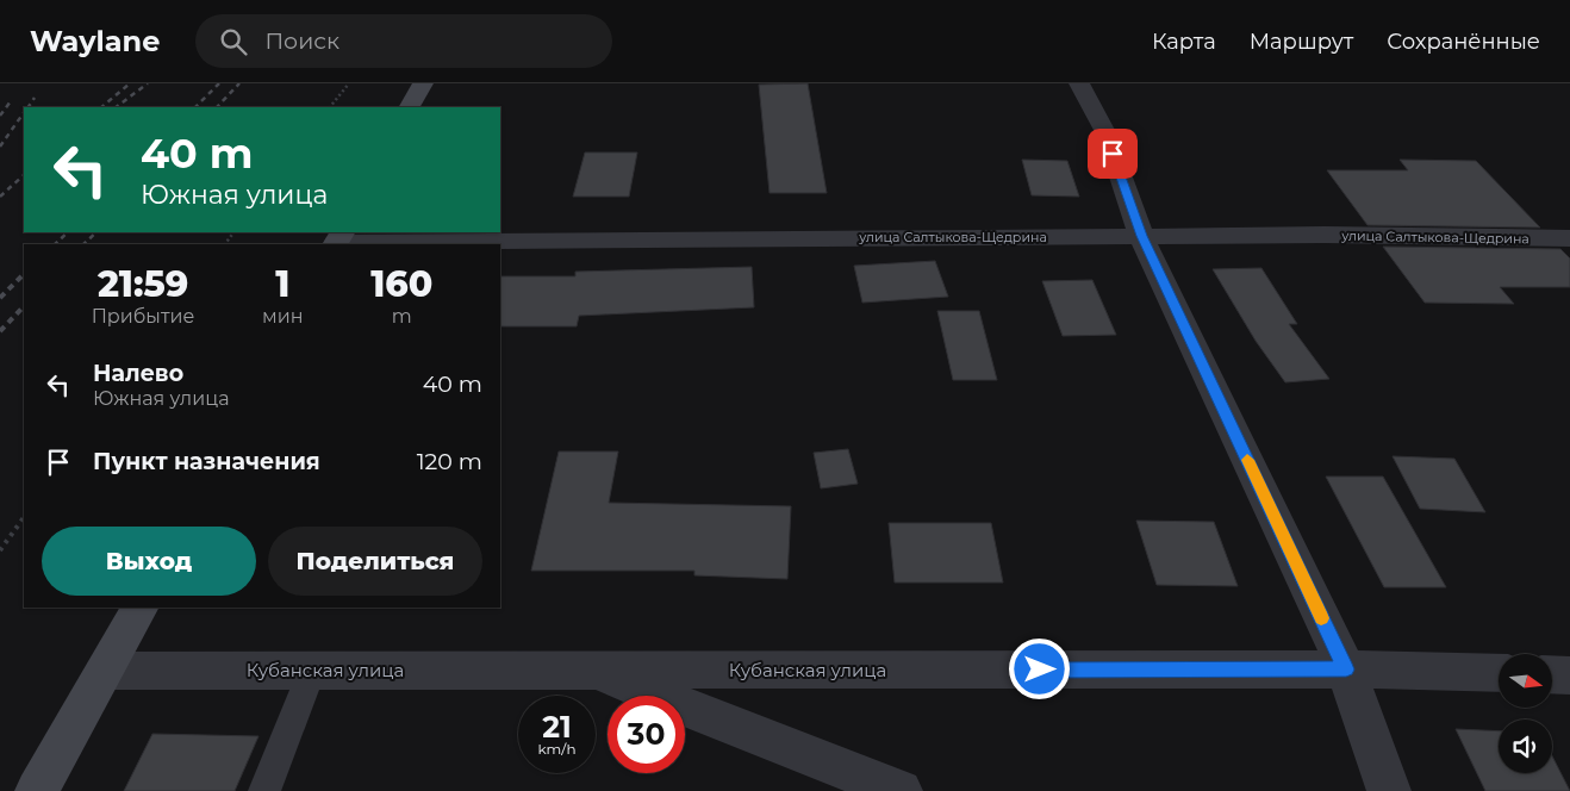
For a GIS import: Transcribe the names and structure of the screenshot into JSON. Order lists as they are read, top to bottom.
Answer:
{
  "streets": {
    "street": ["улица Салтыкова-Щедрина", "Кубанская улица"]
  },
  "north": "right",
  "page": {
    "header": "Waylane",
    "search": "Поиск",
    "nav": ["Карта", "Маршрут", "Сохранённые"],
    "turn": ["40 m", "Южная улица"],
    "eta": [
      "21:59",
      "Прибытие",
      "1",
      "мин",
      "160",
      "m"
    ],
    "list": [
      {
        "name": "Налево",
        "note": "Южная улица",
        "value": "40 m"
      },
      {
        "name": "Пункт назначения",
        "value": "120 m"
      }
    ],
    "buttons": ["Выход", "Поделиться"],
    "speed": "21 km/h",
    "limit": "30"
  }
}
